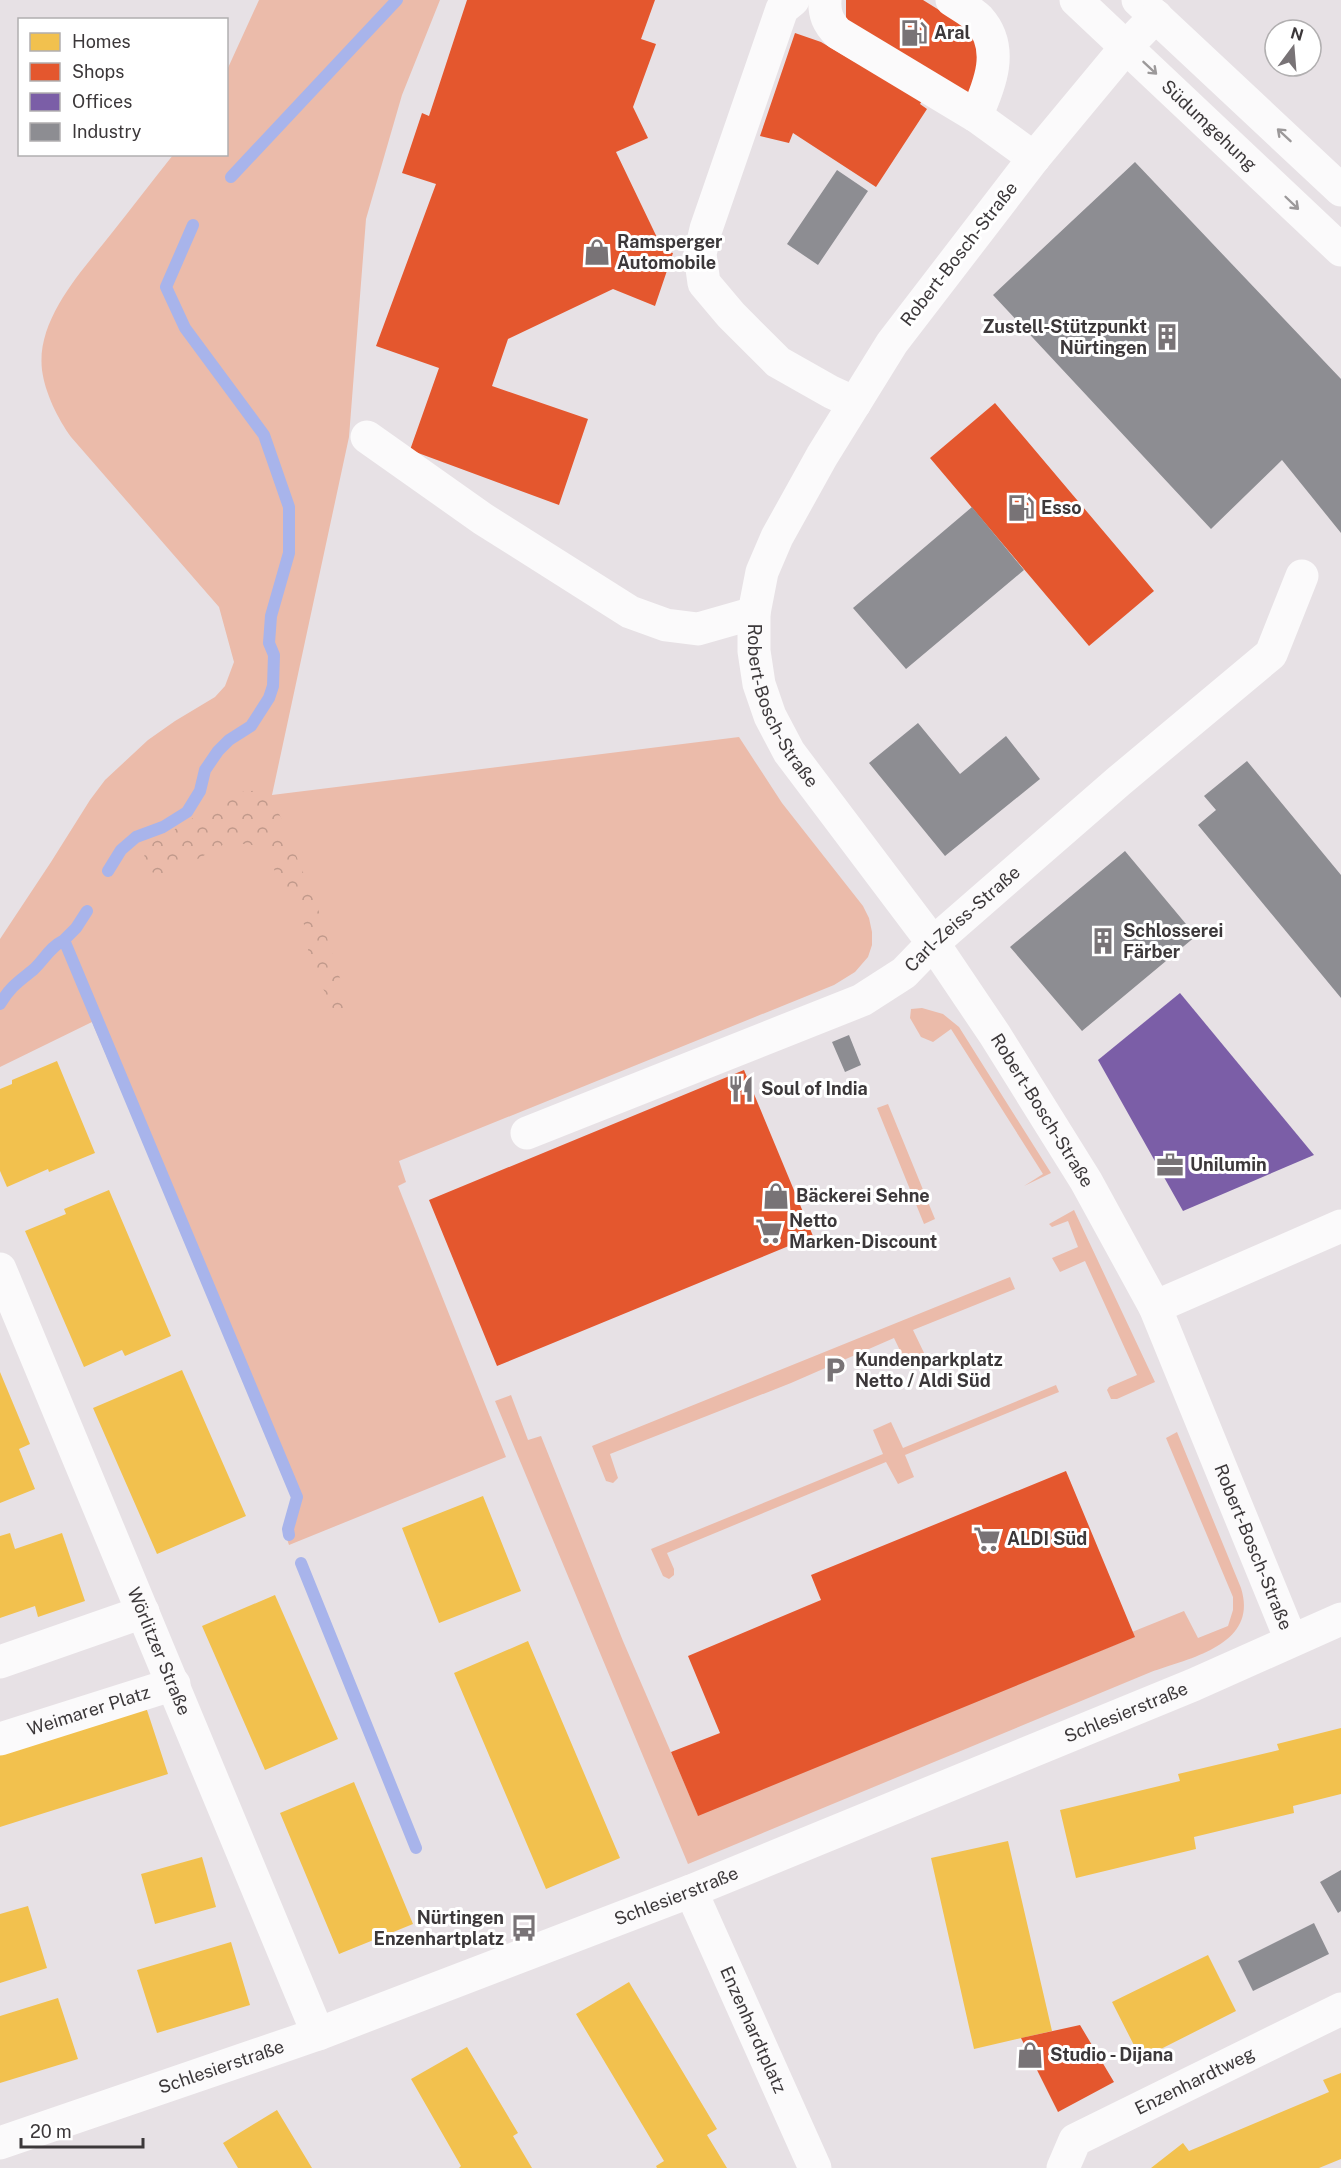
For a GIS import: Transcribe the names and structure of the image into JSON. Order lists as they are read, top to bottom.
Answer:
{
  "streets": {
    "street": [
      "Südumgehung",
      "Robert-Bosch-Straße",
      "Carl-Zeiss-Straße",
      "Wörlitzer Straße",
      "Weimarer Platz",
      "Schlesierstraße",
      "Enzenhardtplatz",
      "Enzenhardtweg"
    ]
  },
  "crossings": [
    ["Südumgehung", "Robert-Bosch-Straße"],
    ["Robert-Bosch-Straße", "Carl-Zeiss-Straße"],
    ["Robert-Bosch-Straße", "Schlesierstraße"],
    ["Wörlitzer Straße", "Weimarer Platz"],
    ["Wörlitzer Straße", "Schlesierstraße"],
    ["Schlesierstraße", "Enzenhardtplatz"]
  ],
  "places": {
    "fuel station": ["Aral", "Esso"],
    "shop": ["Ramsperger Automobile", "Bäckerei Sehne", "Studio - Dijana"],
    "building": ["Zustell-Stützpunkt Nürtingen", "Schlosserei Färber"],
    "restaurant": ["Soul of India"],
    "office": ["Unilumin"],
    "supermarket": ["Netto Marken-Discount", "ALDI Süd"],
    "parking": ["Kundenparkplatz Netto / Aldi Süd"],
    "bus stop": ["Nürtingen Enzenhartplatz"]
  },
  "legend": [
    "Homes",
    "Shops",
    "Offices",
    "Industry"
  ],
  "scale_bar": "20 m",
  "north": "top"
}
